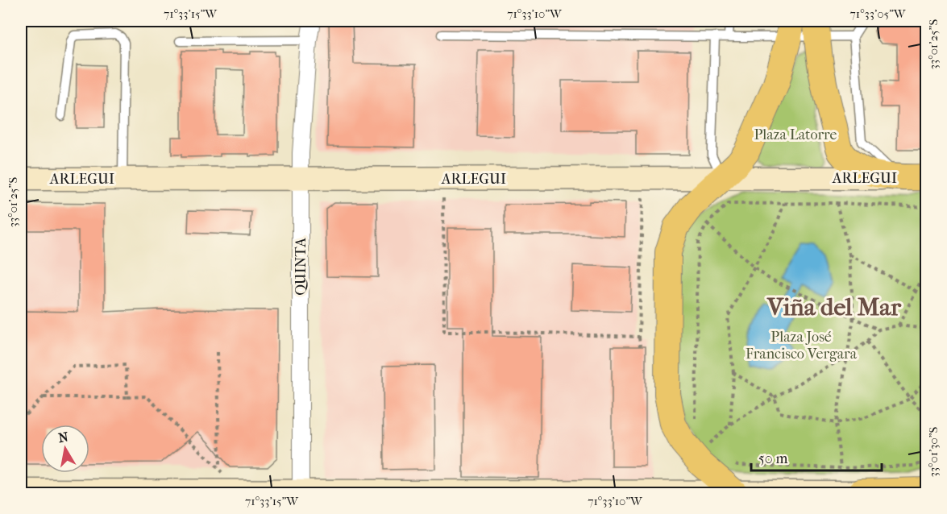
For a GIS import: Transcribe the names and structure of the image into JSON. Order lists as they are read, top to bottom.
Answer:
{
  "streets": {
    "main road": ["ARLEGUI"],
    "street": ["QUINTA"]
  },
  "crossings": [
    ["ARLEGUI", "QUINTA"]
  ],
  "districts": ["Viña del Mar"],
  "parks": ["Plaza Latorre", "Plaza José Francisco Vergara"],
  "scale_bar": "50 m",
  "north": "top",
  "coordinates": [
    "71°33'15\"W",
    "71°33'10\"W",
    "71°33'05\"W",
    "33°01'25\"S",
    "33°01'30\"S"
  ]
}
